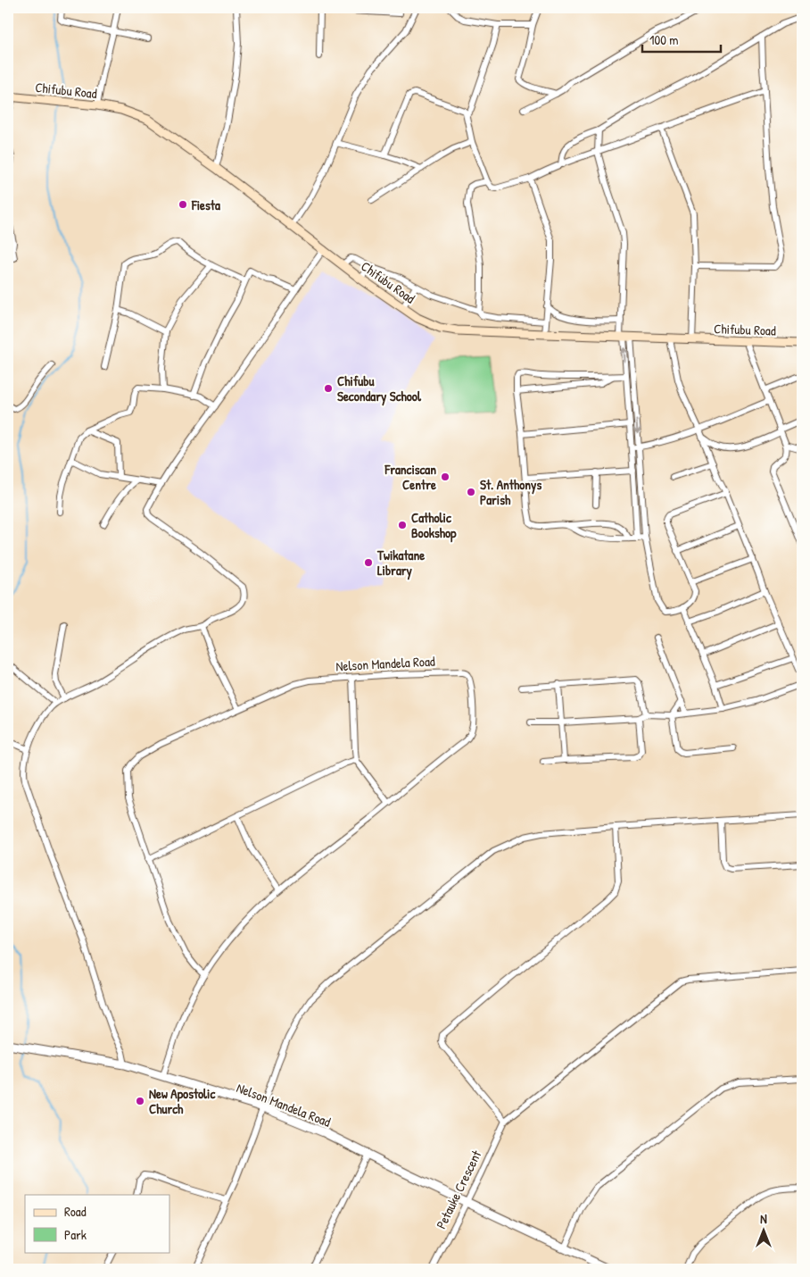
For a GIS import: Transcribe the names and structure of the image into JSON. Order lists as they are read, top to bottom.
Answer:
{
  "streets": {
    "main road": ["Chifubu Road"],
    "street": ["Nelson Mandela Road", "Petauke Crescent"]
  },
  "crossings": [
    ["Nelson Mandela Road", "Petauke Crescent"]
  ],
  "places": [
    "Fiesta",
    "Chifubu Secondary School",
    "Franciscan Centre",
    "St. Anthonys Parish",
    "Catholic Bookshop",
    "Twikatane Library",
    "New Apostolic Church"
  ],
  "legend": ["Road", "Park"],
  "scale_bar": "100 m",
  "north": "top"
}
